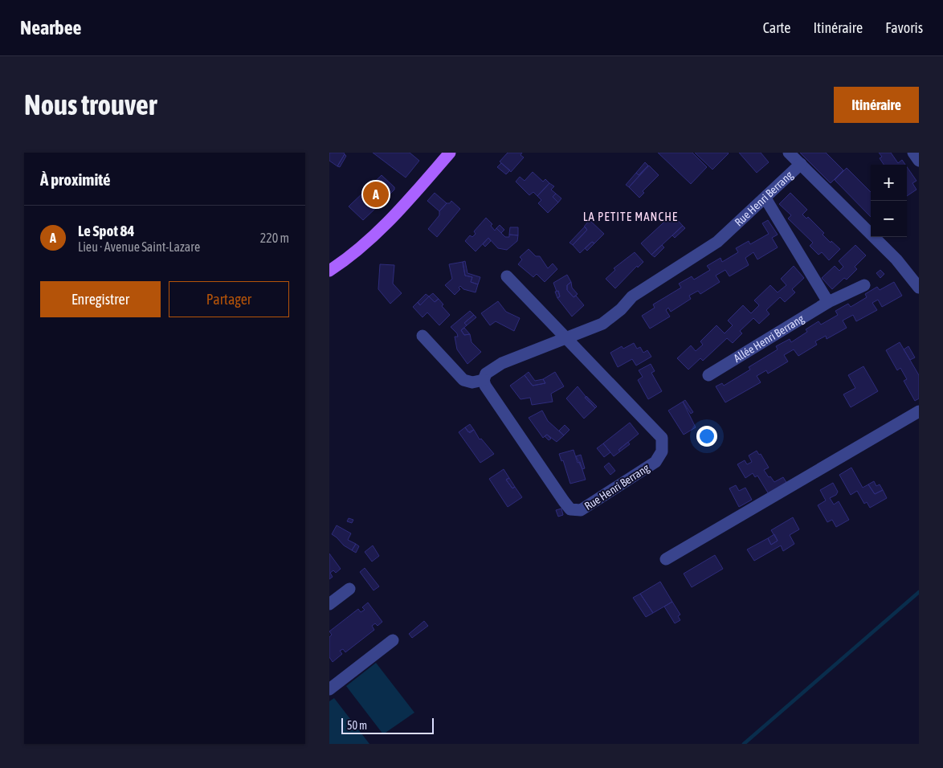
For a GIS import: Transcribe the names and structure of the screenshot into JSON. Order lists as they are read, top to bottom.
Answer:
{
  "streets": {
    "street": ["Rue Henri Berrang", "Allée Henri Berrang"]
  },
  "districts": ["LA PETITE MANCHE"],
  "scale_bar": "50 m",
  "page": {
    "header": "Nearbee",
    "nav": ["Carte", "Itinéraire", "Favoris"],
    "buttons": [
      "Itinéraire",
      ["Enregistrer", "Partager"]
    ],
    "title": "Nous trouver",
    "heading": "À proximité",
    "map_buttons": ["+", "−"],
    "pins": "A",
    "list": [
      {
        "mark": "A",
        "name": "Le Spot 84",
        "note": "Lieu · Avenue Saint-Lazare",
        "value": "220 m"
      }
    ],
    "scale": "50 m"
  }
}
